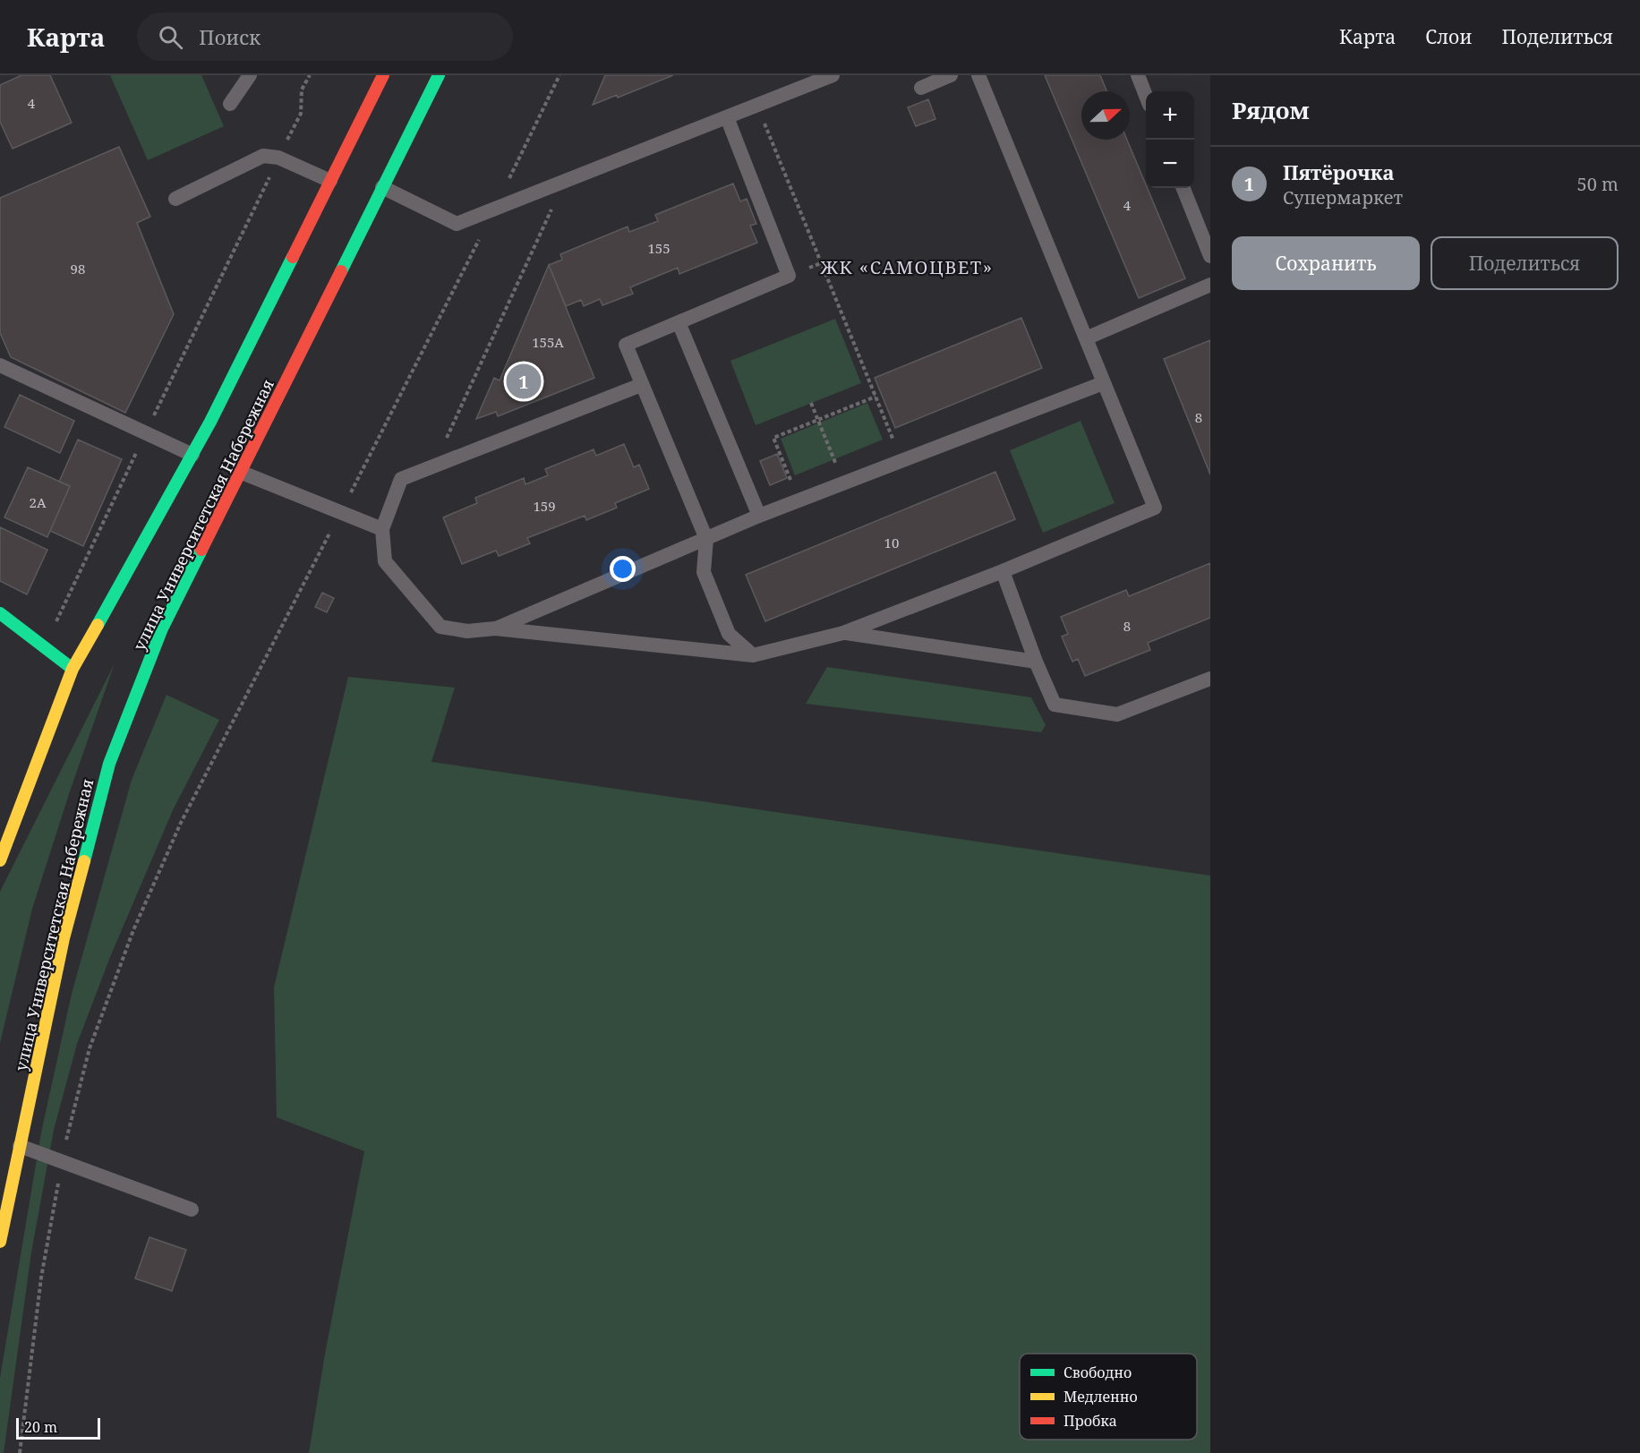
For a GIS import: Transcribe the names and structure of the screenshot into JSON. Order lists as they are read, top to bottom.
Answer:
{
  "streets": {
    "main road": ["улица Университетская Набережная"]
  },
  "districts": ["ЖК «САМОЦВЕТ»"],
  "house_numbers": [
    "4",
    "4",
    "155",
    "98",
    "155А",
    "8",
    "2А",
    "159",
    "10",
    "8"
  ],
  "legend": ["Свободно", "Медленно", "Пробка"],
  "scale_bar": "20 m",
  "north": "right",
  "page": {
    "header": "Карта",
    "search": "Поиск",
    "nav": ["Карта", "Слои", "Поделиться"],
    "heading": "Рядом",
    "map_buttons": ["+", "−"],
    "list": [
      {
        "mark": "1",
        "name": "Пятёрочка",
        "note": "Супермаркет",
        "value": "50 m"
      }
    ],
    "buttons": ["Сохранить", "Поделиться"],
    "pins": "1",
    "scale": "20 m"
  }
}
